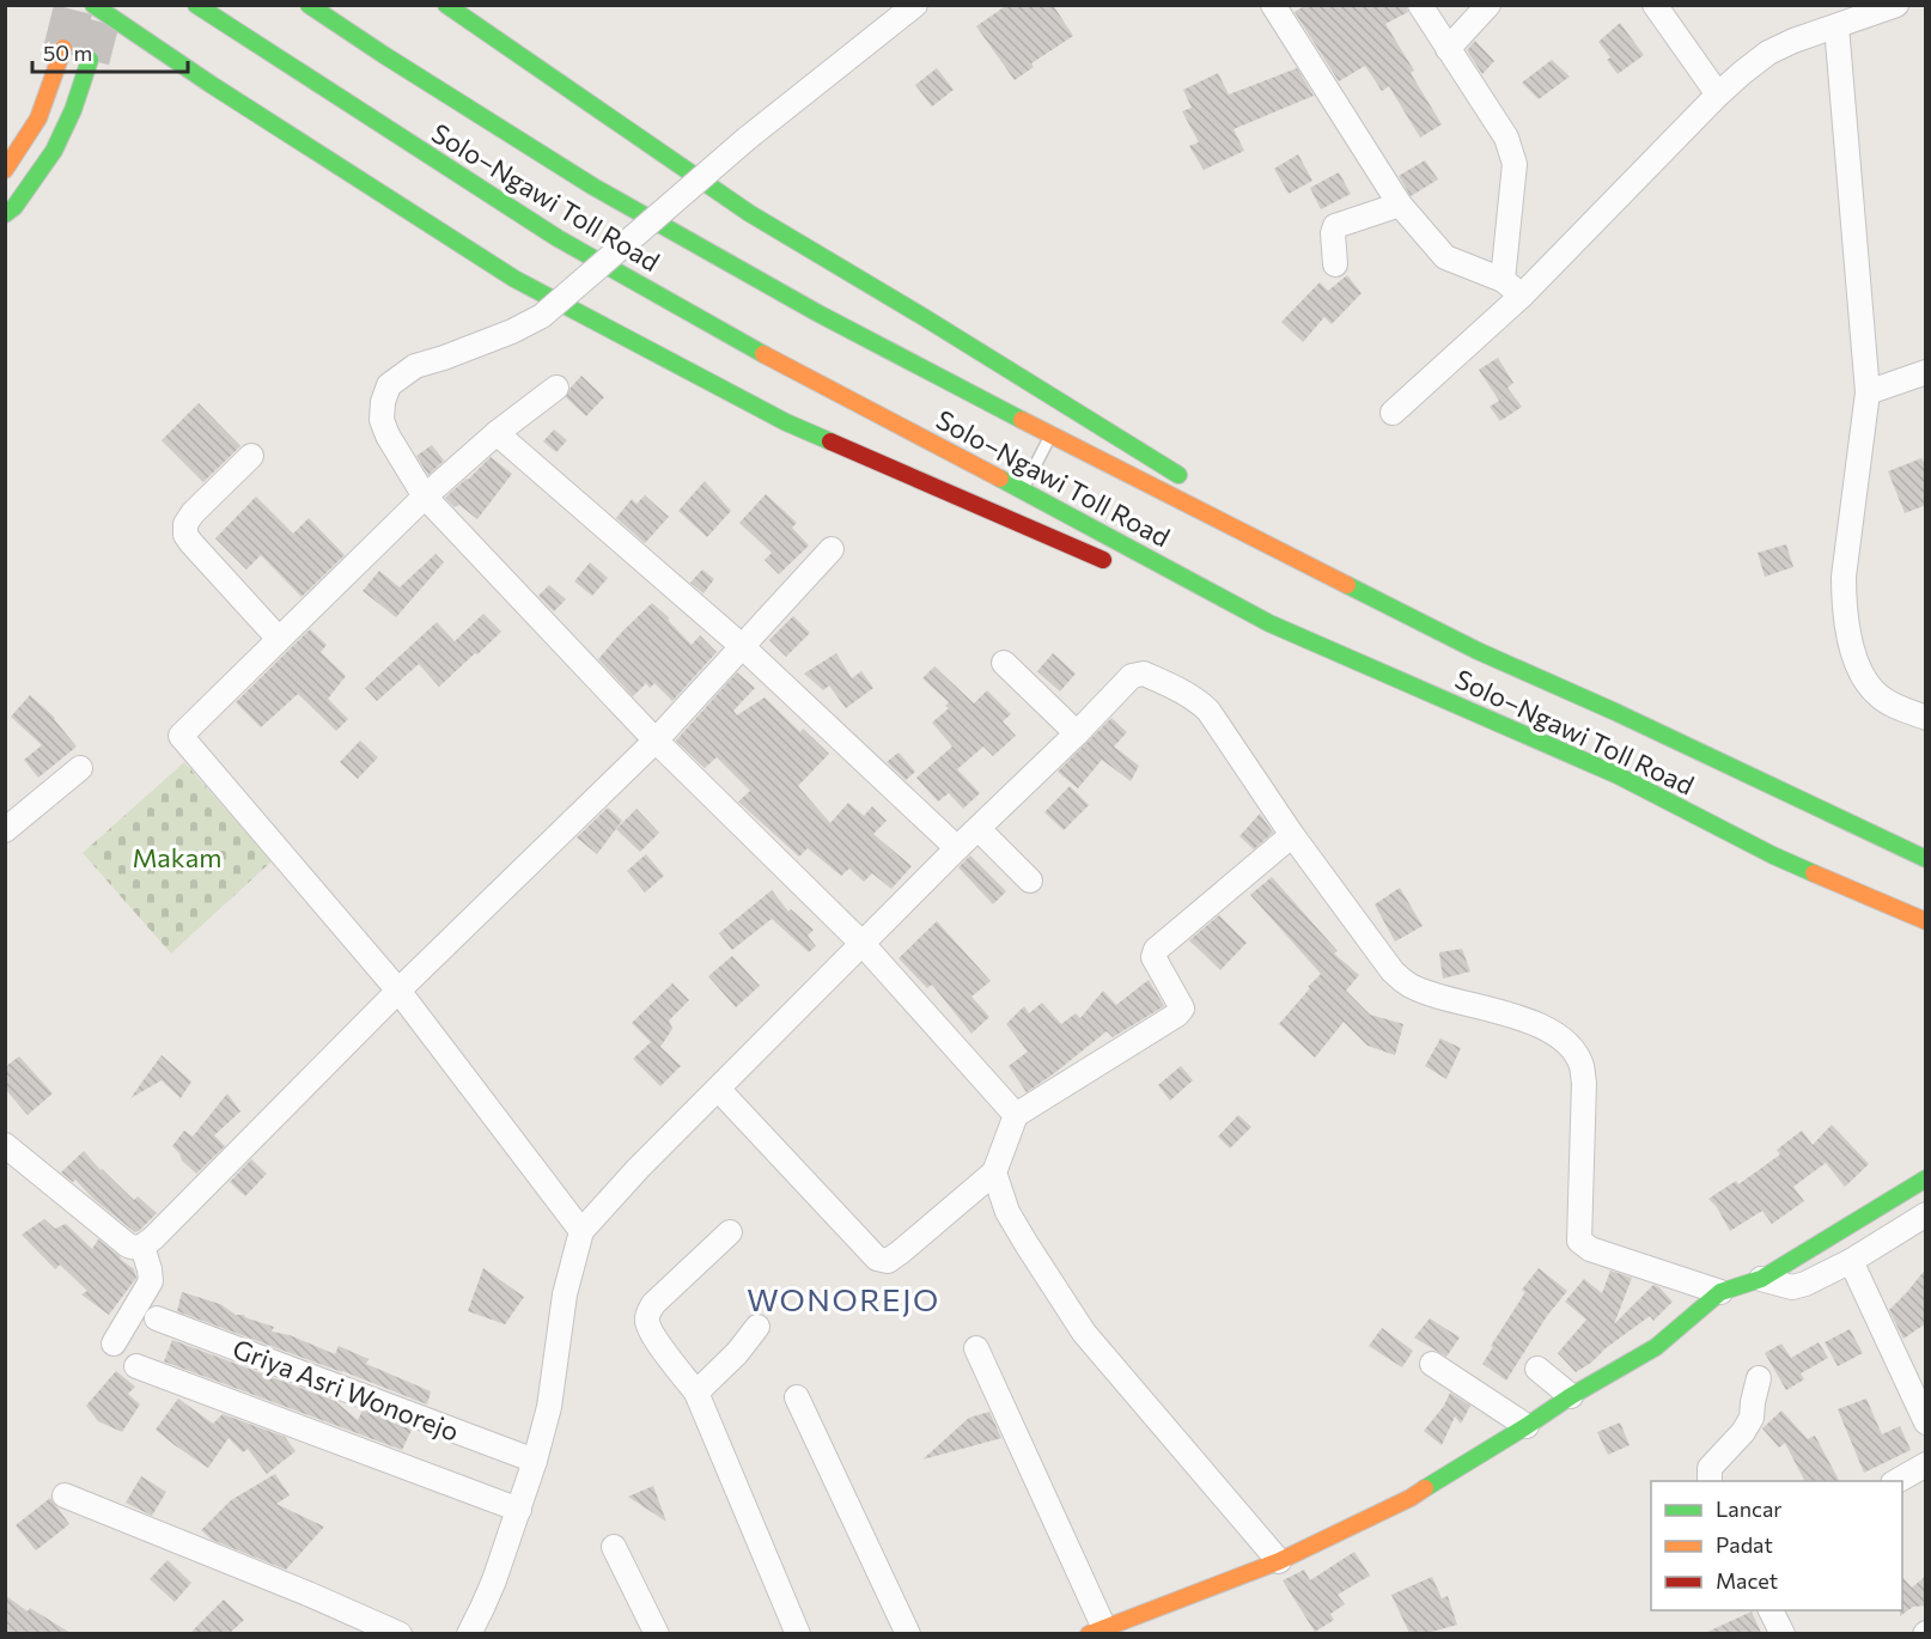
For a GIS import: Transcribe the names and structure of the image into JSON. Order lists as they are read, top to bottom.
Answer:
{
  "streets": {
    "main road": ["Solo–Ngawi Toll Road"],
    "street": ["Griya Asri Wonorejo"]
  },
  "districts": ["WONOREJO"],
  "parks": ["Makam"],
  "legend": ["Lancar", "Padat", "Macet"],
  "scale_bar": "50 m"
}
